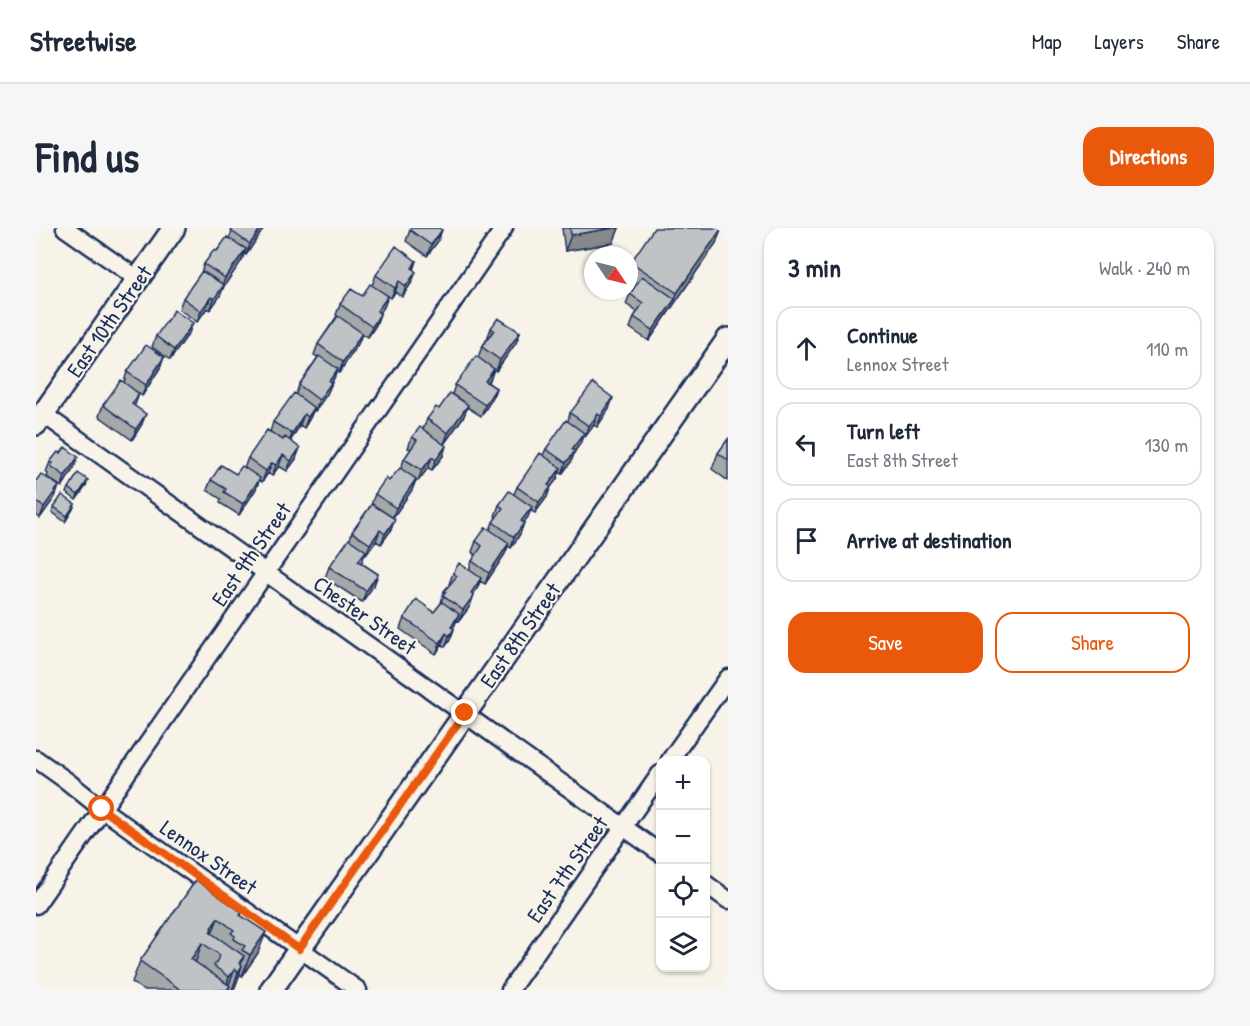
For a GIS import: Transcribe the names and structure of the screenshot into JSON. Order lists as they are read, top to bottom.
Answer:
{
  "streets": {
    "street": [
      "East 10th Street",
      "East 9th Street",
      "Chester Street",
      "East 8th Street",
      "Lennox Street",
      "East 7th Street"
    ]
  },
  "crossings": [
    ["East 10th Street", "Chester Street"],
    ["East 9th Street", "Chester Street"],
    ["East 9th Street", "Lennox Street"],
    ["Chester Street", "East 8th Street"],
    ["Chester Street", "East 7th Street"],
    ["East 8th Street", "Lennox Street"]
  ],
  "north": "bottom right",
  "page": {
    "header": "Streetwise",
    "nav": ["Map", "Layers", "Share"],
    "buttons": [
      "Directions",
      ["Save", "Share"]
    ],
    "title": "Find us",
    "heading": ["3 min", "Walk · 240 m"],
    "list": [
      ["Continue", "Lennox Street", "110 m"],
      ["Turn left", "East 8th Street", "130 m"],
      "Arrive at destination"
    ],
    "map_buttons": ["+", "−"]
  }
}
